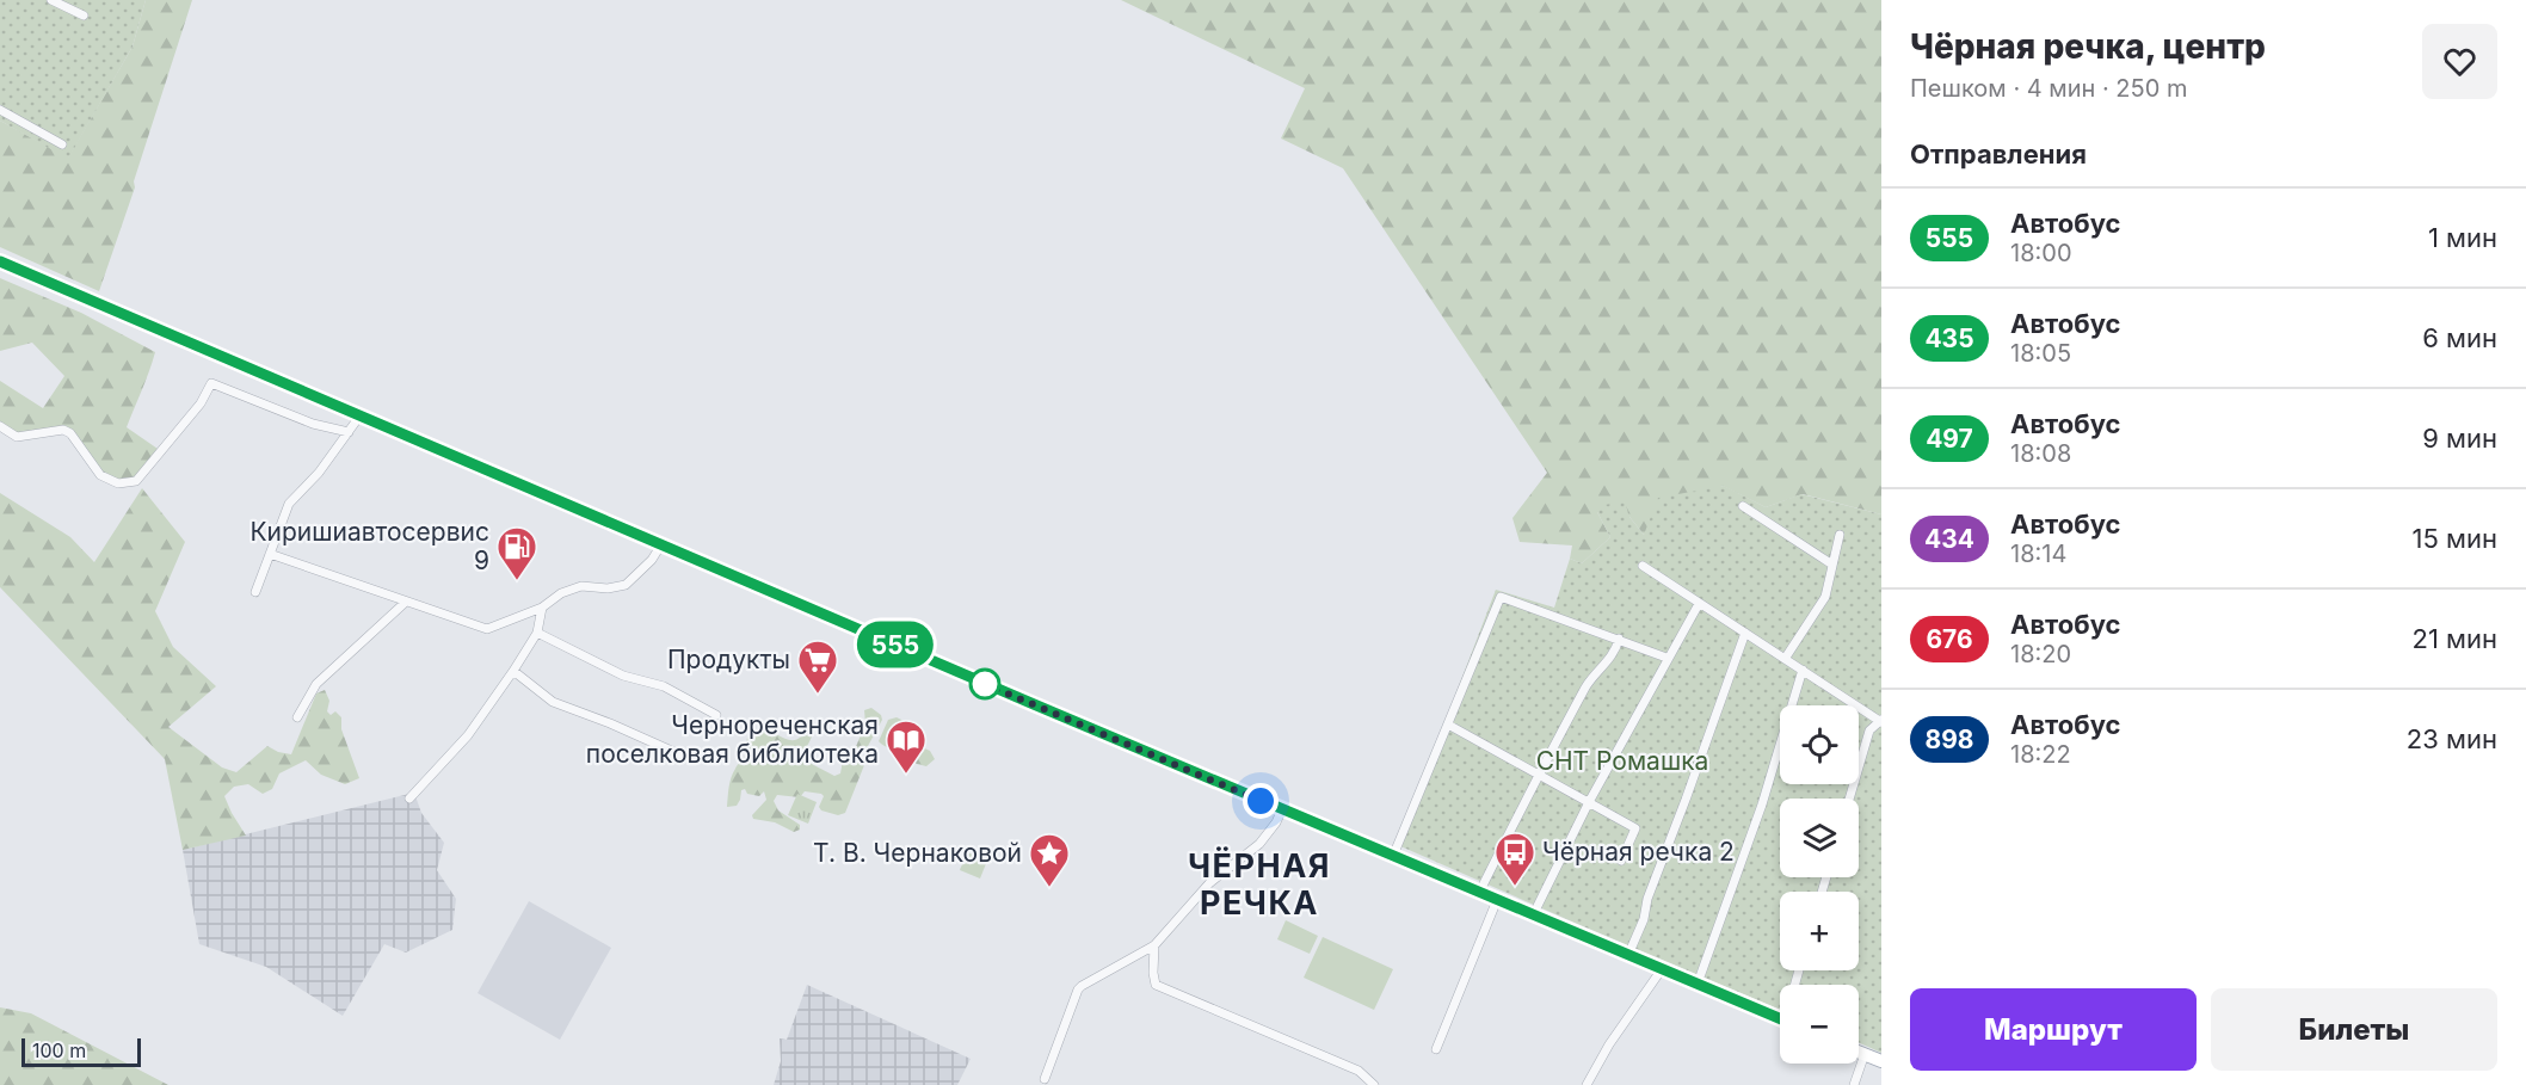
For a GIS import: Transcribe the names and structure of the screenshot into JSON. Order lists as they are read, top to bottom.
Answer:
{
  "districts": ["ЧЁРНАЯ РЕЧКА"],
  "parks": ["СНТ Ромашка"],
  "places": {
    "fuel station": ["Киришиавтосервис 9"],
    "supermarket": ["Продукты"],
    "library": ["Чернореченская поселковая библиотека"],
    "bus stop": ["Чёрная речка 2"],
    "place": ["Т. В. Чернаковой"]
  },
  "lines": ["bus line 555"],
  "scale_bar": "100 m",
  "page": {
    "on_map": "555",
    "heading": [
      ["Чёрная речка, центр", "Пешком · 4 мин · 250 m"],
      "Отправления"
    ],
    "list": [
      {
        "mark": "555",
        "name": "Автобус",
        "note": "18:00",
        "value": "1 мин"
      },
      {
        "mark": "435",
        "name": "Автобус",
        "note": "18:05",
        "value": "6 мин"
      },
      {
        "mark": "497",
        "name": "Автобус",
        "note": "18:08",
        "value": "9 мин"
      },
      {
        "mark": "434",
        "name": "Автобус",
        "note": "18:14",
        "value": "15 мин"
      },
      {
        "mark": "676",
        "name": "Автобус",
        "note": "18:20",
        "value": "21 мин"
      },
      {
        "mark": "898",
        "name": "Автобус",
        "note": "18:22",
        "value": "23 мин"
      }
    ],
    "map_buttons": ["+", "−"],
    "buttons": ["Маршрут", "Билеты"],
    "scale": "100 m"
  }
}
